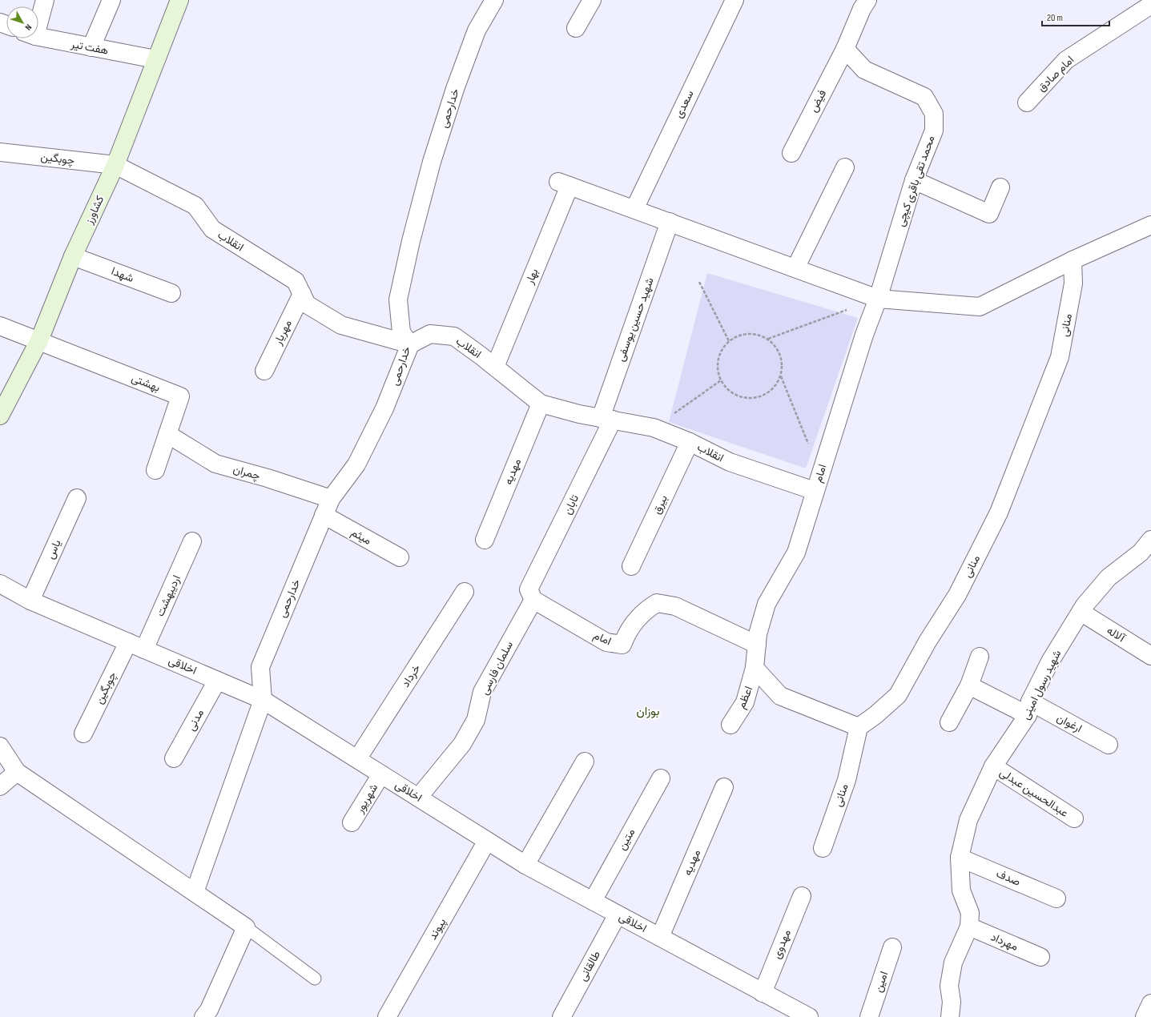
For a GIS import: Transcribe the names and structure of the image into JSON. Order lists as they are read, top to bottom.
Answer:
{
  "streets": {
    "street": [
      "هفت تیر",
      "امام صادق",
      "فیض",
      "سعدی",
      "خدارحمی",
      "چوبگین",
      "محمد تقی باقری کیچی",
      "کشاورز",
      "انقلاب",
      "شهدا",
      "بهار",
      "شهید حسین یوسفی",
      "منانی",
      "مهریار",
      "بهشتی",
      "مهدیه",
      "چمران",
      "امام",
      "تابان",
      "بیرق",
      "میثم",
      "یاس",
      "اردیبهشت",
      "آلاله",
      "اخلاقی",
      "سلمان فارسی",
      "خرداد",
      "شهید رسول امینی",
      "اعظم",
      "مدنی",
      "ارغوان",
      "عبدالحسین عبدلی",
      "شهریور",
      "متین",
      "صدف",
      "پیوند",
      "مهرداد",
      "مهدوی",
      "طالقانی",
      "امین"
    ]
  },
  "crossings": [
    ["هفت تیر", "کشاورز"],
    ["فیض", "محمد تقی باقری کیچی"],
    ["سعدی", "بهار"],
    ["خدارحمی", "انقلاب"],
    ["خدارحمی", "چمران"],
    ["خدارحمی", "میثم"],
    ["خدارحمی", "اخلاقی"],
    ["چوبگین", "کشاورز"],
    ["چوبگین", "انقلاب"],
    ["چوبگین", "اخلاقی"],
    ["محمد تقی باقری کیچی", "امام"],
    ["کشاورز", "انقلاب"],
    ["کشاورز", "شهدا"],
    ["کشاورز", "بهشتی"],
    ["انقلاب", "بهار"],
    ["انقلاب", "شهید حسین یوسفی"],
    ["انقلاب", "مهریار"],
    ["انقلاب", "مهدیه"],
    ["انقلاب", "امام"],
    ["انقلاب", "تابان"],
    ["انقلاب", "بیرق"],
    ["شهید حسین یوسفی", "تابان"],
    ["بهشتی", "چمران"],
    ["مهدیه", "اخلاقی"],
    ["امام", "تابان"],
    ["امام", "سلمان فارسی"],
    ["امام", "اعظم"],
    ["تابان", "سلمان فارسی"],
    ["یاس", "اخلاقی"],
    ["اردیبهشت", "اخلاقی"],
    ["آلاله", "شهید رسول امینی"],
    ["اخلاقی", "سلمان فارسی"],
    ["اخلاقی", "خرداد"],
    ["اخلاقی", "مدنی"],
    ["اخلاقی", "شهریور"],
    ["اخلاقی", "متین"],
    ["اخلاقی", "پیوند"],
    ["اخلاقی", "مهدوی"],
    ["اخلاقی", "طالقانی"],
    ["شهید رسول امینی", "ارغوان"],
    ["شهید رسول امینی", "عبدالحسین عبدلی"],
    ["شهید رسول امینی", "صدف"],
    ["شهید رسول امینی", "مهرداد"]
  ],
  "districts": ["بوزان"],
  "scale_bar": "20 m",
  "north": "bottom right"
}
